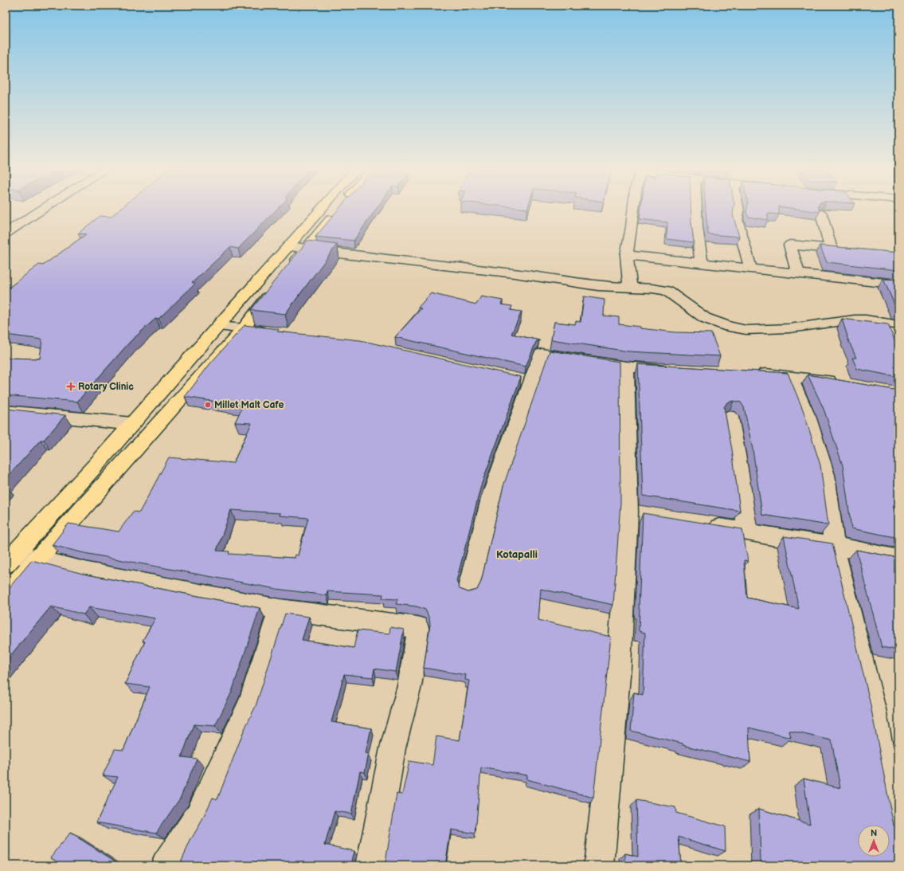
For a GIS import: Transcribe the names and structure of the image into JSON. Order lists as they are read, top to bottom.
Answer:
{
  "districts": ["Kotapalli"],
  "places": {
    "health": ["Rotary Clinic"],
    "other": ["Millet Malt Cafe"]
  },
  "north": "top"
}
